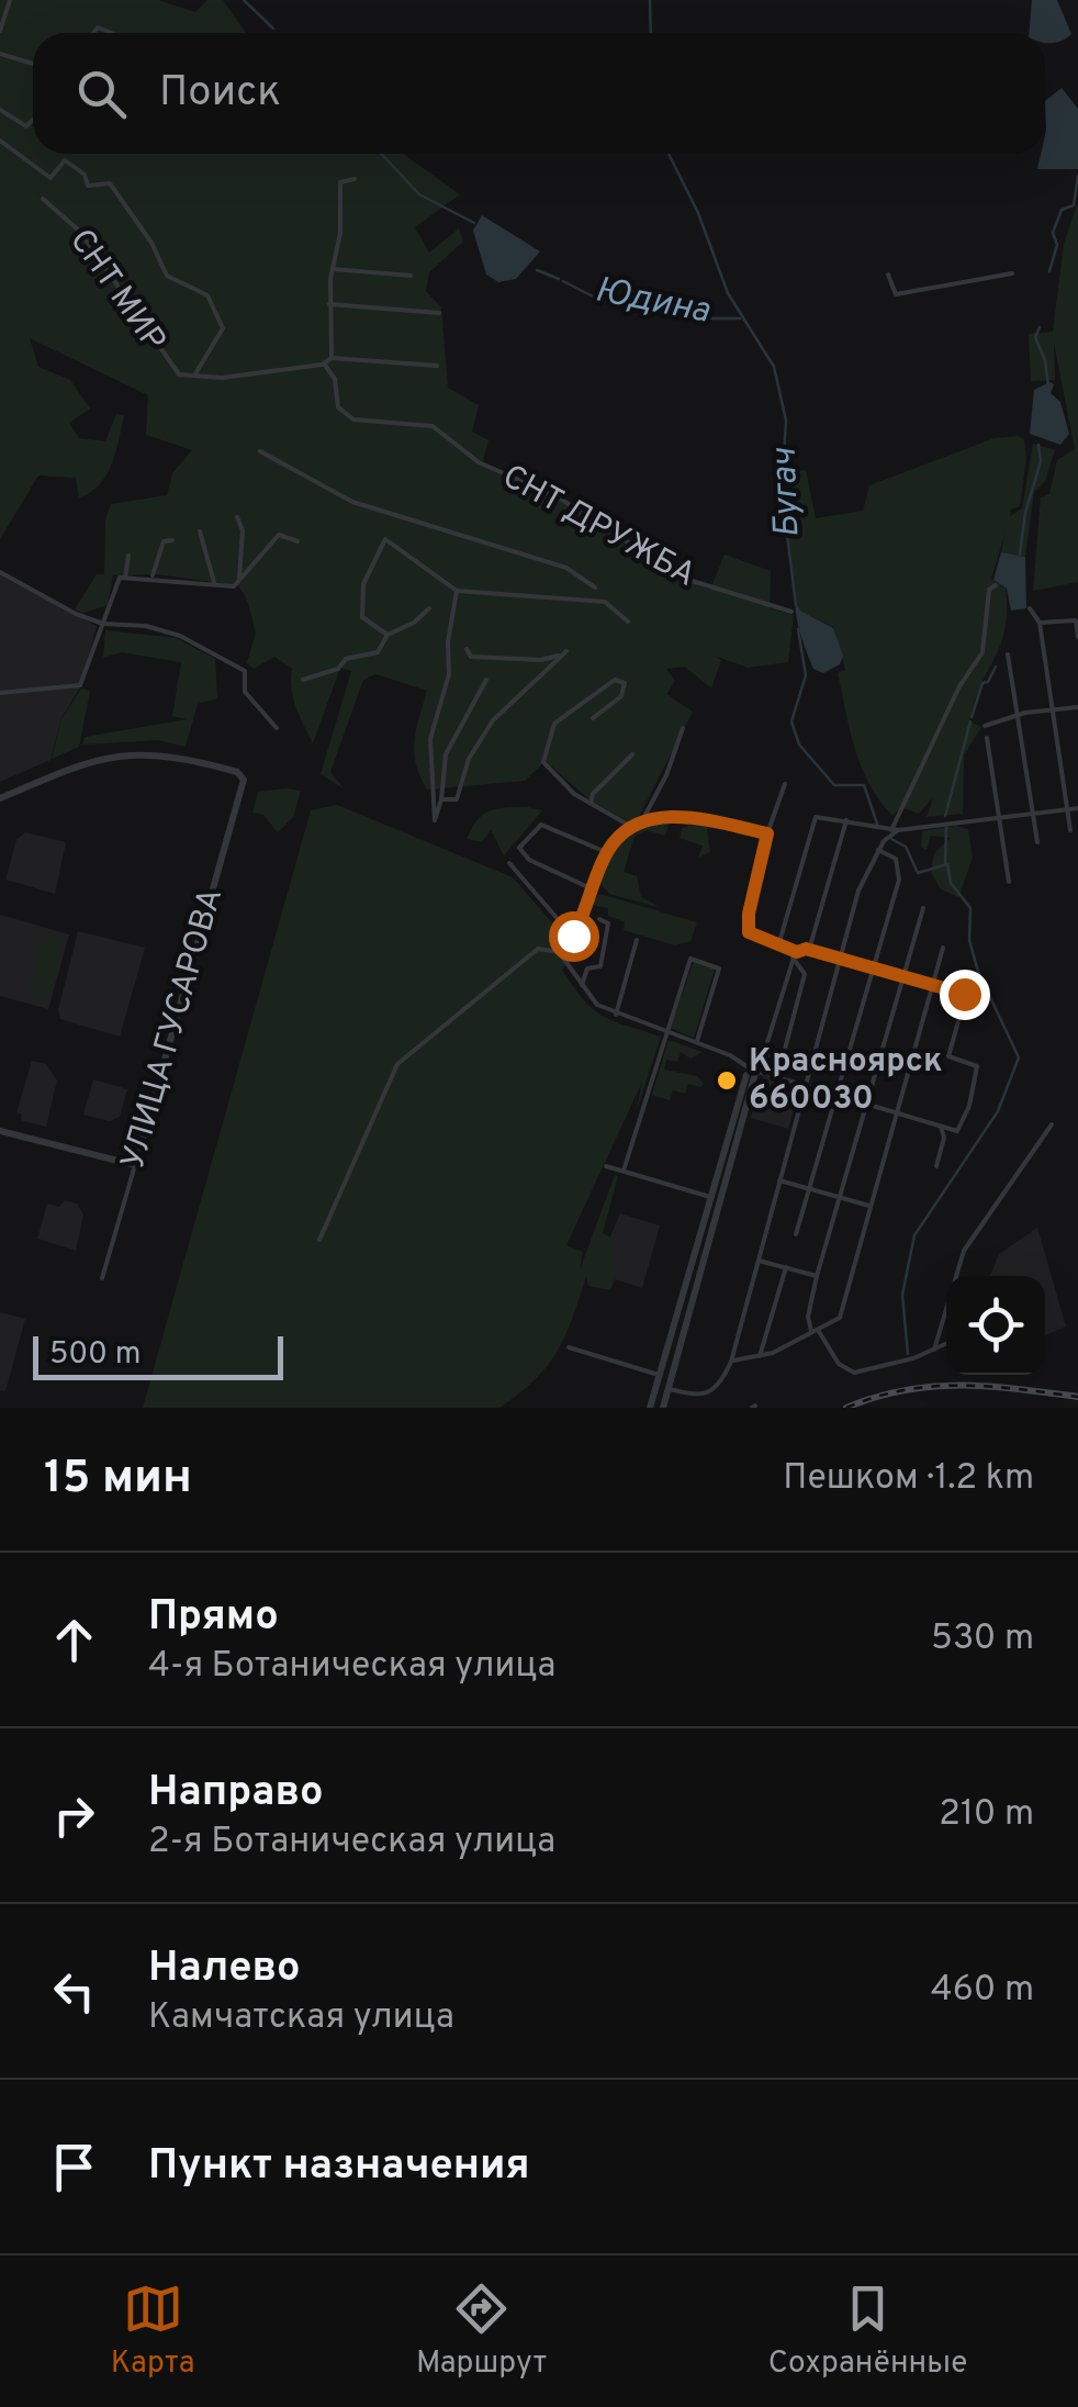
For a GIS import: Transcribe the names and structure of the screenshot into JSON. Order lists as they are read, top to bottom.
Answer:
{
  "streets": {
    "street": ["СНТ МИР", "СНТ ДРУЖБА", "УЛИЦА ГУСАРОВА"]
  },
  "crossings": [
    ["СНТ МИР", "СНТ ДРУЖБА"]
  ],
  "water": ["Юдина", "Бугач"],
  "places": ["Красноярск 660030"],
  "scale_bar": "500 m",
  "page": {
    "search": "Поиск",
    "scale": "500 m",
    "heading": ["15 мин", "Пешком · 1.2 km"],
    "list": [
      ["Прямо", "4-я Ботаническая улица", "530 m"],
      ["Направо", "2-я Ботаническая улица", "210 m"],
      ["Налево", "Камчатская улица", "460 m"],
      "Пункт назначения"
    ],
    "nav": ["Карта", "Маршрут", "Сохранённые"]
  }
}
